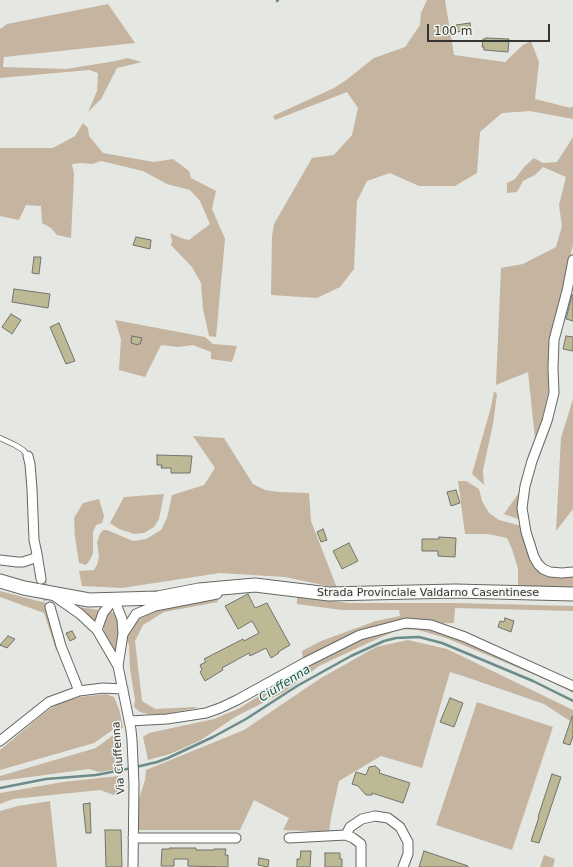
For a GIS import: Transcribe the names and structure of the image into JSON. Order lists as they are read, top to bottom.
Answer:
{
  "streets": {
    "main road": ["Strada Provinciale Valdarno Casentinese"],
    "street": ["Via Ciuffenna"]
  },
  "crossings": [
    ["Strada Provinciale Valdarno Casentinese", "Via Ciuffenna"]
  ],
  "water": ["Ciuffenna"],
  "scale_bar": "100 m"
}
